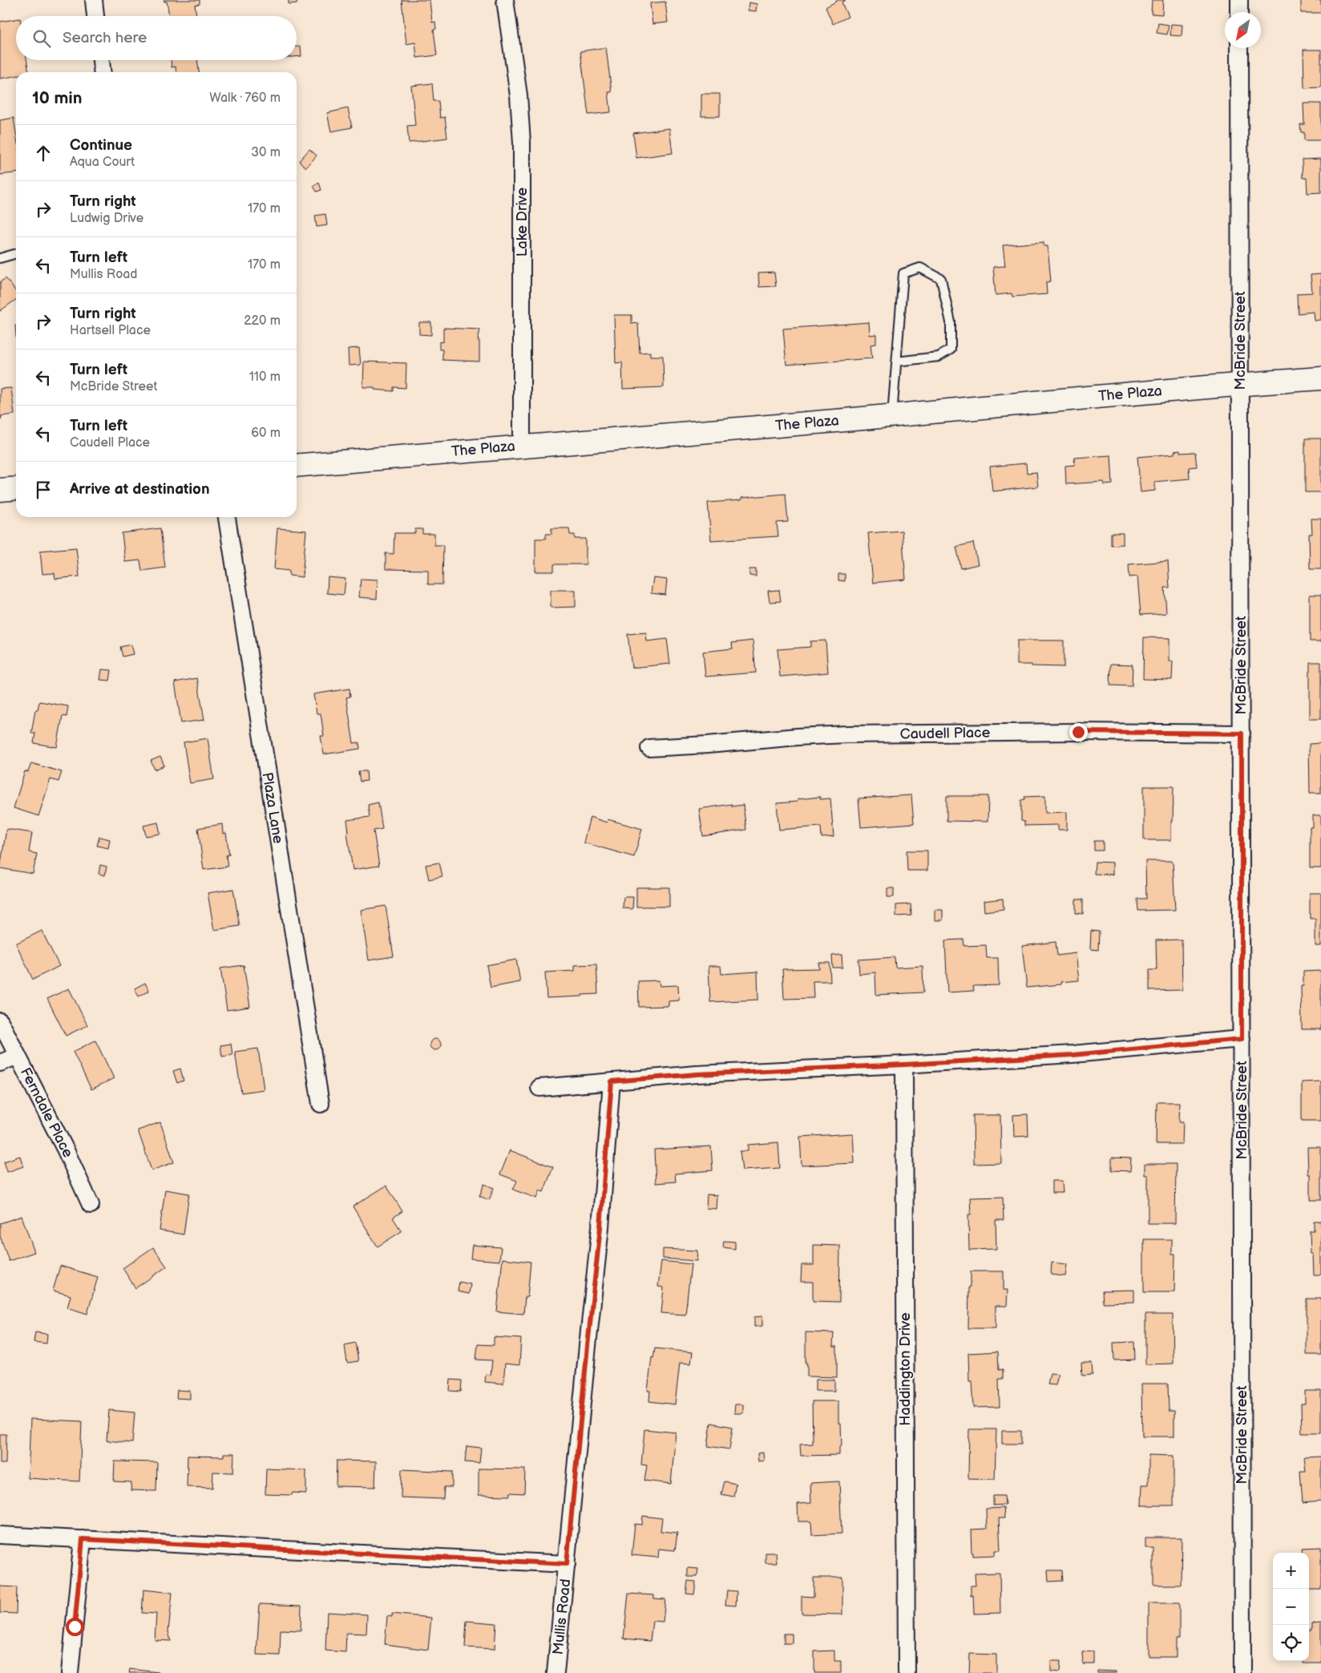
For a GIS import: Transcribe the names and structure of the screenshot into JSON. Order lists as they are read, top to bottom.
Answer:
{
  "streets": {
    "main road": ["The Plaza"],
    "street": [
      "Lake Drive",
      "McBride Street",
      "Caudell Place",
      "Plaza Lane",
      "Ferndale Place",
      "Haddington Drive",
      "Mullis Road"
    ]
  },
  "crossings": [
    ["Lake Drive", "The Plaza"],
    ["McBride Street", "The Plaza"],
    ["McBride Street", "Caudell Place"]
  ],
  "north": "bottom left",
  "page": {
    "search": "Search here",
    "heading": ["10 min", "Walk · 760 m"],
    "list": [
      ["Continue", "Aqua Court", "30 m"],
      ["Turn right", "Ludwig Drive", "170 m"],
      ["Turn left", "Mullis Road", "170 m"],
      ["Turn right", "Hartsell Place", "220 m"],
      ["Turn left", "McBride Street", "110 m"],
      ["Turn left", "Caudell Place", "60 m"],
      "Arrive at destination"
    ],
    "map_buttons": ["+", "−"]
  }
}
